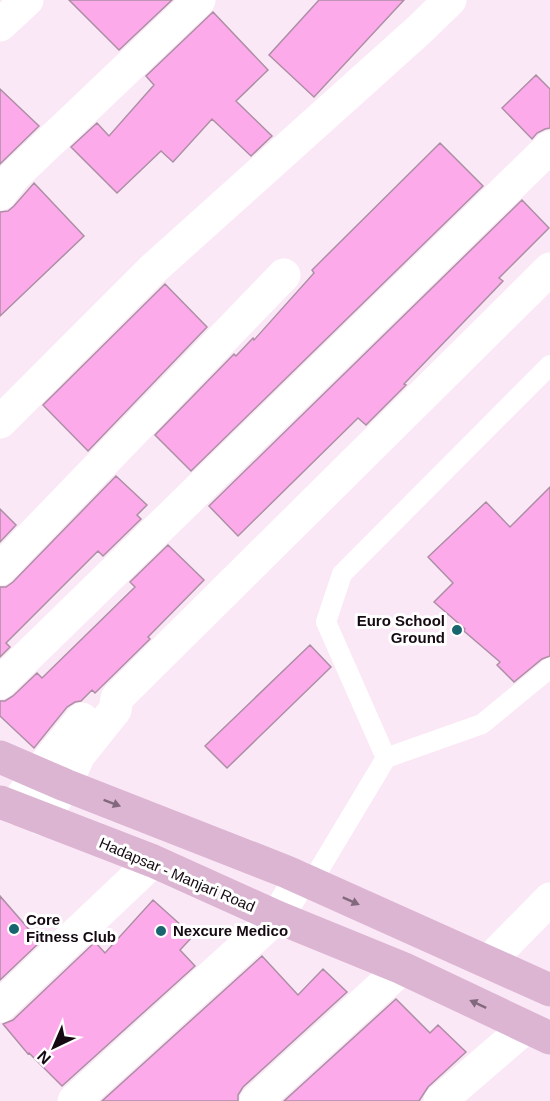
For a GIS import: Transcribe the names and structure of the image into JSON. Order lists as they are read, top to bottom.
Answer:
{
  "streets": {
    "main road": ["Hadapsar - Manjari Road"]
  },
  "places": ["Euro School Ground", "Core Fitness Club", "Nexcure Medico"],
  "north": "bottom left"
}
